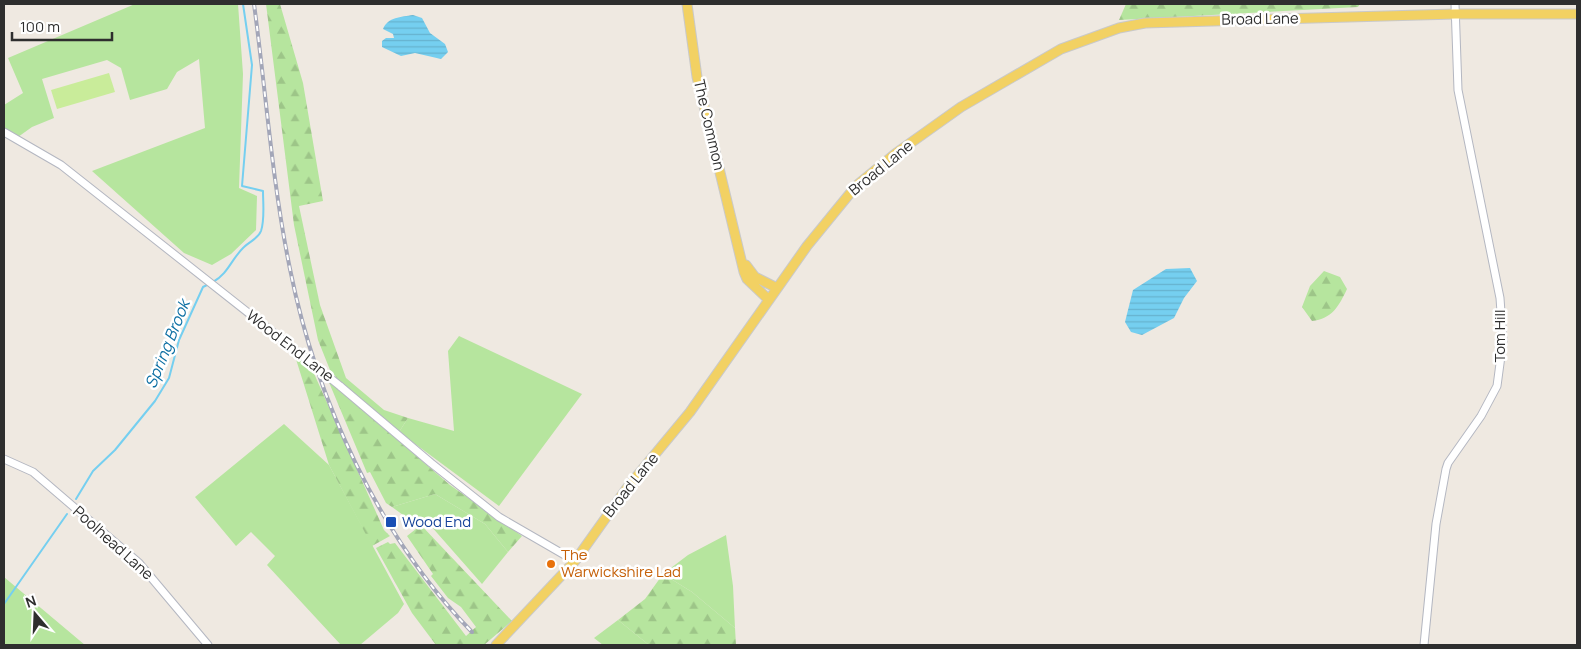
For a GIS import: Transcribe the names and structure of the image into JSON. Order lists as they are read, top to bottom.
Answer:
{
  "streets": {
    "main road": ["Broad Lane", "The Common"],
    "street": ["Tom Hill", "Wood End Lane", "Poolhead Lane"]
  },
  "crossings": [
    ["Broad Lane", "The Common"],
    ["Broad Lane", "Tom Hill"],
    ["Broad Lane", "Wood End Lane"]
  ],
  "water": ["Spring Brook"],
  "places": {
    "transit": ["Wood End"],
    "other": ["The Warwickshire Lad"]
  },
  "scale_bar": "100 m",
  "north": "top"
}
